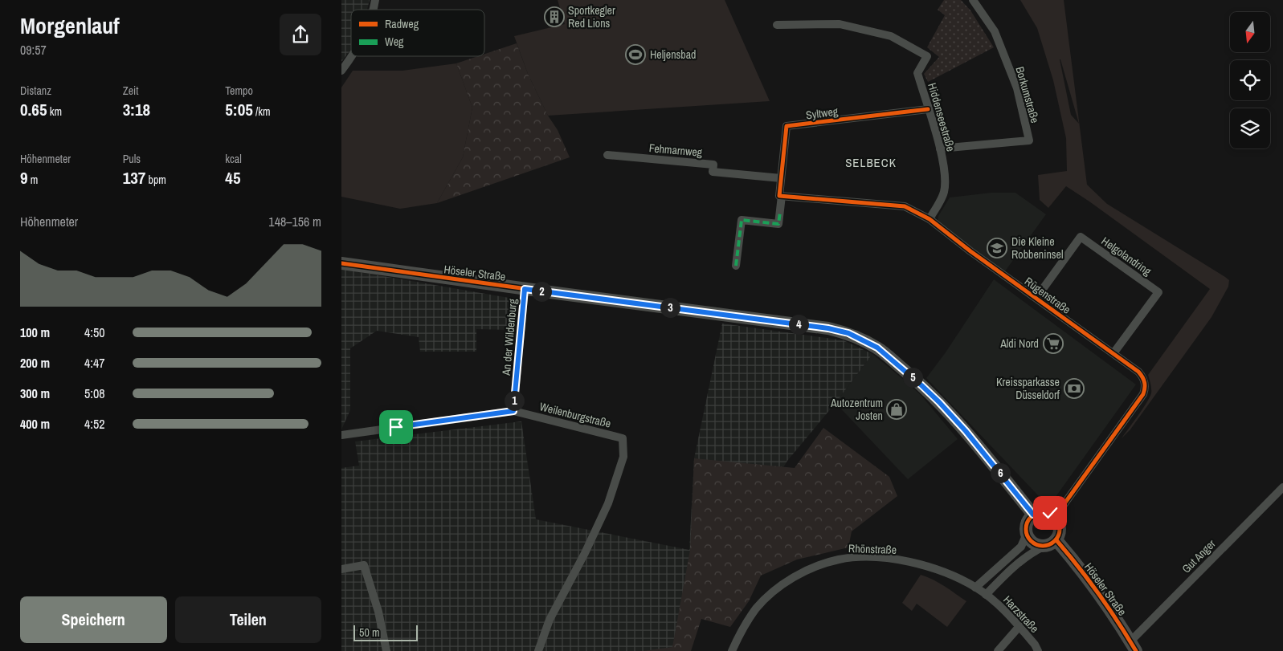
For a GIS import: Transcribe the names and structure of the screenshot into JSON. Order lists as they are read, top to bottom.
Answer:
{
  "streets": {
    "main road": ["Höseler Straße"],
    "street": [
      "Borkumstraße",
      "Syltweg",
      "Hiddenseestraße",
      "Fehmarnweg",
      "Helgolandring",
      "Rügenstraße",
      "An der Wildenburg",
      "Weilenburgstraße",
      "Rhönstraße",
      "Gut Anger",
      "Harzstraße"
    ]
  },
  "crossings": [
    ["Borkumstraße", "Hiddenseestraße"],
    ["Syltweg", "Hiddenseestraße"],
    ["Syltweg", "Fehmarnweg"],
    ["Syltweg", "Rügenstraße"],
    ["Hiddenseestraße", "Rügenstraße"],
    ["Helgolandring", "Rügenstraße"],
    ["Höseler Straße", "Rügenstraße"],
    ["Höseler Straße", "An der Wildenburg"],
    ["Höseler Straße", "Gut Anger"],
    ["Höseler Straße", "Harzstraße"],
    ["Rügenstraße", "Harzstraße"],
    ["An der Wildenburg", "Weilenburgstraße"],
    ["Rhönstraße", "Harzstraße"]
  ],
  "districts": ["SELBECK"],
  "places": {
    "building": ["Sportkegler Red Lions"],
    "sports": ["Heljensbad"],
    "school or university": ["Die Kleine Robbeninsel"],
    "supermarket": ["Aldi Nord"],
    "bank": ["Kreissparkasse Düsseldorf"],
    "shop": ["Autozentrum Josten"]
  },
  "legend": ["Radweg", "Weg"],
  "scale_bar": "50 m",
  "north": "bottom",
  "page": {
    "heading": ["Morgenlauf", "09:57"],
    "stats": [
      ["Distanz", "0.65 km"],
      ["Zeit", "3:18"],
      ["Tempo", "5:05 /km"],
      ["Höhenmeter", "9 m"],
      ["Puls", "137 bpm"],
      ["kcal", "45"]
    ],
    "chart": ["Höhenmeter", "148–156 m"],
    "pins": [
      "2",
      "3",
      "4",
      "5",
      "1",
      "6"
    ],
    "list": [
      {
        "name": "100 m",
        "note": "4:50"
      },
      {
        "name": "200 m",
        "note": "4:47"
      },
      {
        "name": "300 m",
        "note": "5:08"
      },
      {
        "name": "400 m",
        "note": "4:52"
      }
    ],
    "buttons": ["Speichern", "Teilen"],
    "scale": "50 m"
  }
}
